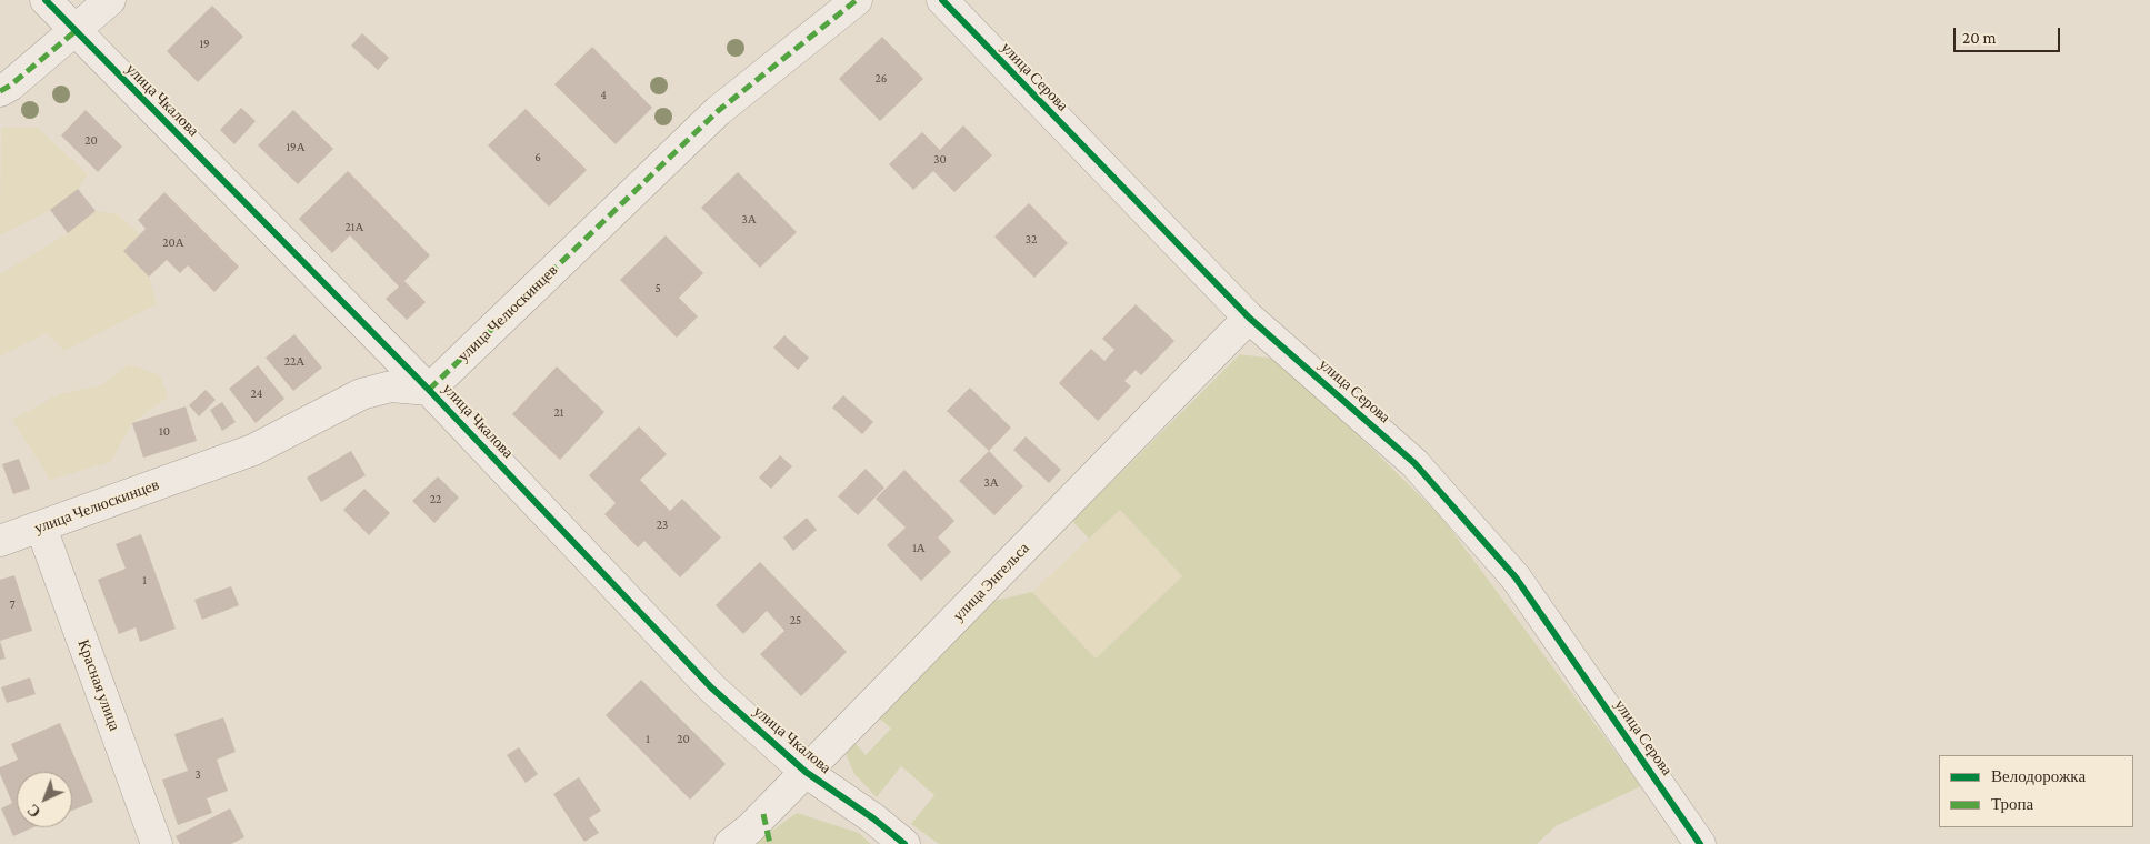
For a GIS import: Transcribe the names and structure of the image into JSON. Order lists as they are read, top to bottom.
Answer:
{
  "streets": {
    "street": [
      "улица Серова",
      "улица Чкалова",
      "улица Челюскинцев",
      "улица Энгельса",
      "Красная улица"
    ]
  },
  "crossings": [
    ["улица Серова", "улица Энгельса"],
    ["улица Чкалова", "улица Челюскинцев"],
    ["улица Чкалова", "улица Энгельса"],
    ["улица Челюскинцев", "Красная улица"]
  ],
  "house_numbers": [
    "19",
    "26",
    "4",
    "20",
    "19А",
    "6",
    "30",
    "3А",
    "21А",
    "32",
    "20А",
    "5",
    "22А",
    "24",
    "21",
    "10",
    "3А",
    "22",
    "23",
    "1А",
    "1",
    "7",
    "25",
    "1",
    "20",
    "3"
  ],
  "legend": ["Велодорожка", "Тропа"],
  "scale_bar": "20 m",
  "north": "bottom left"
}
